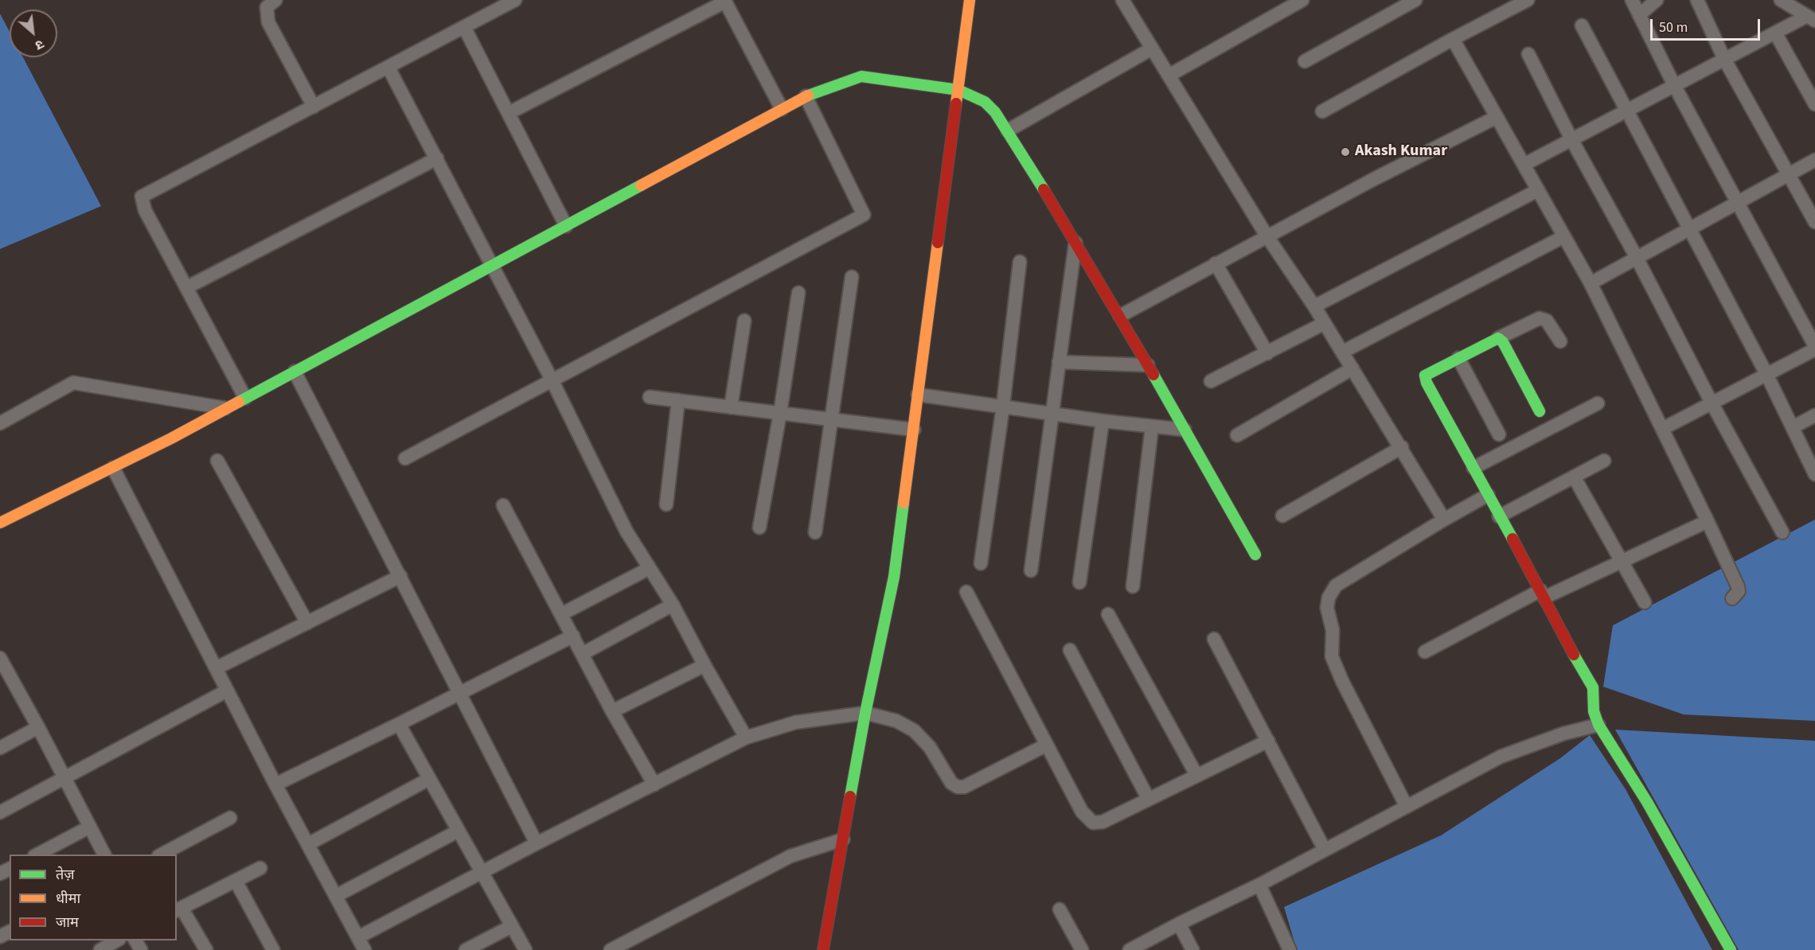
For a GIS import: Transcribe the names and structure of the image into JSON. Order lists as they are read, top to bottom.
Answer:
{
  "places": ["Akash Kumar"],
  "legend": ["तेज़", "धीमा", "जाम"],
  "scale_bar": "50 m",
  "north": "bottom right"
}
